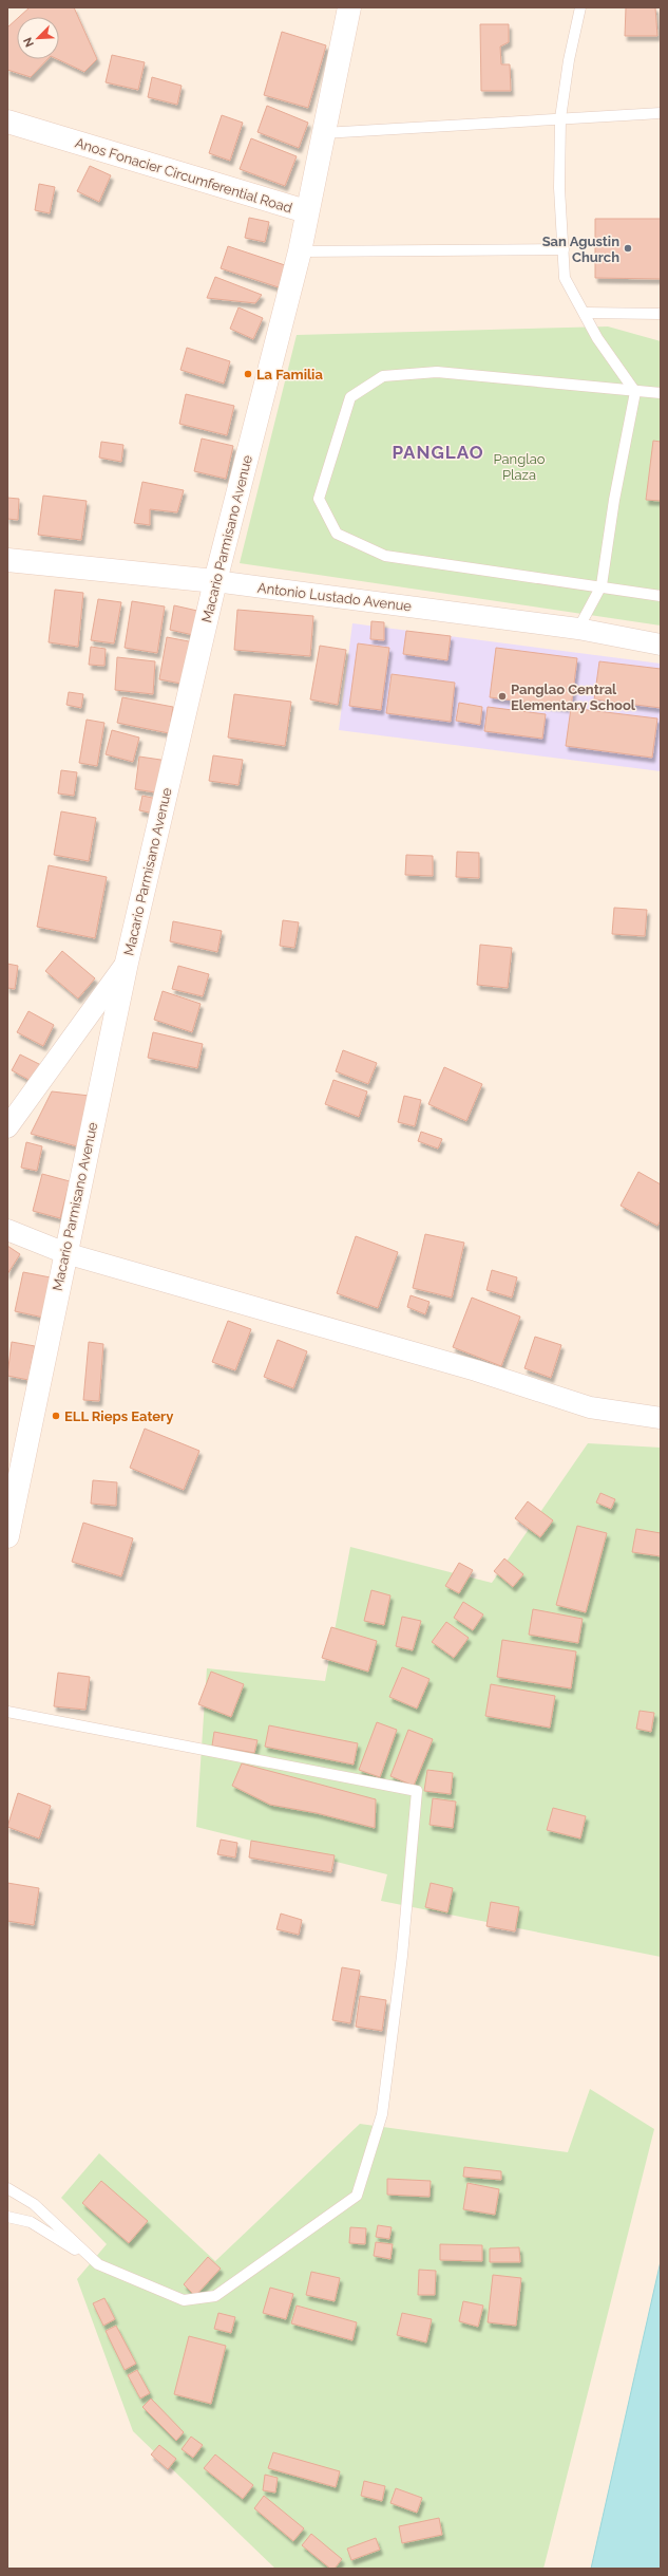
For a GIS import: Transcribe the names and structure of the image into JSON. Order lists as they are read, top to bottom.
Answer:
{
  "streets": {
    "street": ["Anos Fonacier Circumferential Road", "Macario Parmisano Avenue", "Antonio Lustado Avenue"]
  },
  "crossings": [
    ["Anos Fonacier Circumferential Road", "Macario Parmisano Avenue"],
    ["Macario Parmisano Avenue", "Antonio Lustado Avenue"]
  ],
  "districts": ["PANGLAO"],
  "parks": ["Panglao Plaza"],
  "places": [
    "San Agustin Church",
    "La Familia",
    "Panglao Central Elementary School",
    "ELL Rieps Eatery"
  ],
  "north": "bottom left"
}
